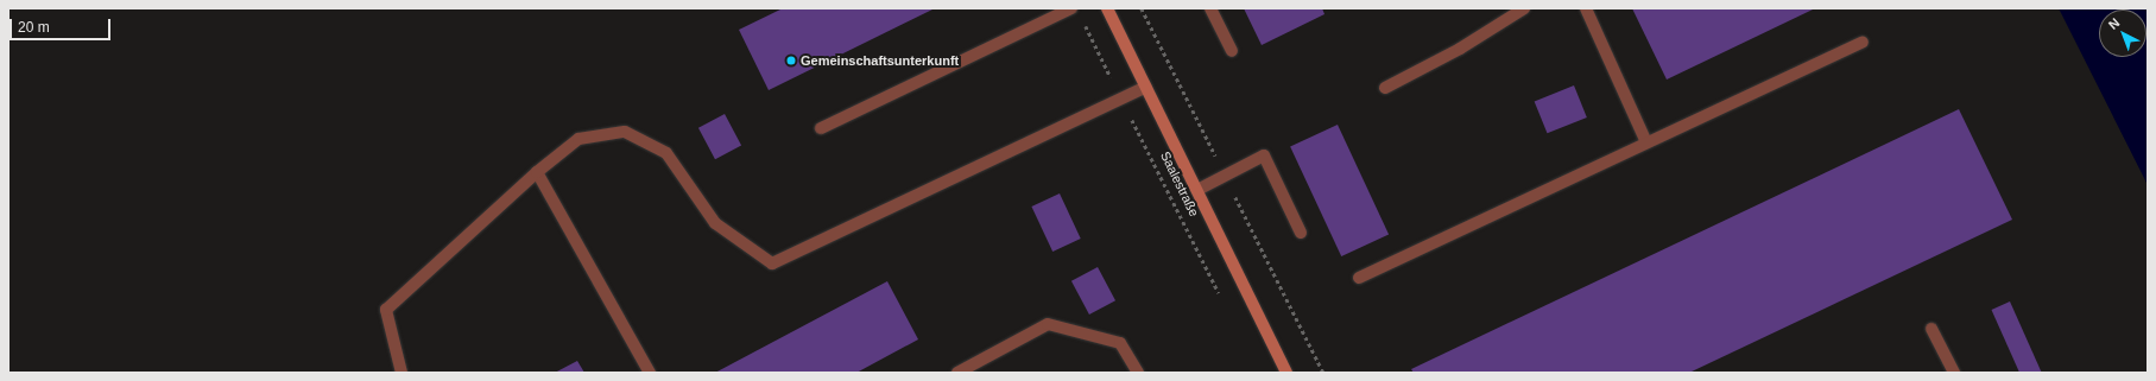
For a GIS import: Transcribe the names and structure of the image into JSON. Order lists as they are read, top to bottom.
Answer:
{
  "streets": {
    "main road": ["Saalestraße"]
  },
  "places": ["Gemeinschaftsunterkunft"],
  "scale_bar": "20 m",
  "north": "top left"
}
